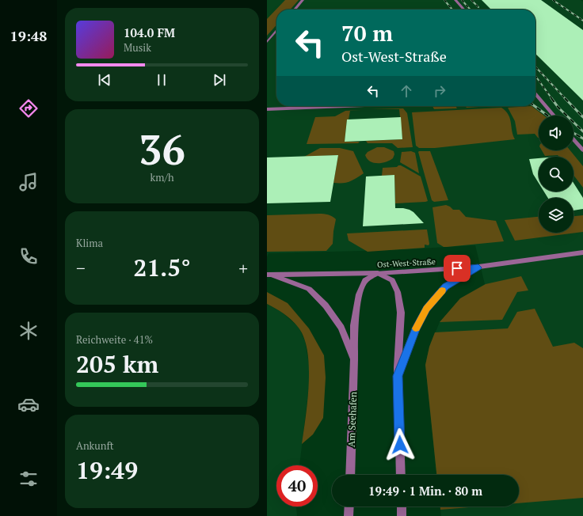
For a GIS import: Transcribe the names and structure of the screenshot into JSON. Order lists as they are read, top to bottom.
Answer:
{
  "streets": {
    "street": ["Ost-West-Straße", "Am Seehafen"]
  },
  "crossings": [
    ["Ost-West-Straße", "Am Seehafen"]
  ],
  "page": {
    "tabs": "19:48",
    "turn": ["70 m", "Ost-West-Straße"],
    "song": ["104.0 FM", "Musik"],
    "tile": [
      ["36", "km/h"],
      "Klima",
      ["Reichweite · 41%", "205 km"],
      ["Ankunft", "19:49"]
    ],
    "heat": ["−", "21.5°", "+"],
    "limit": "40",
    "trip": "19:49 · 1 Min. · 80 m"
  }
}
